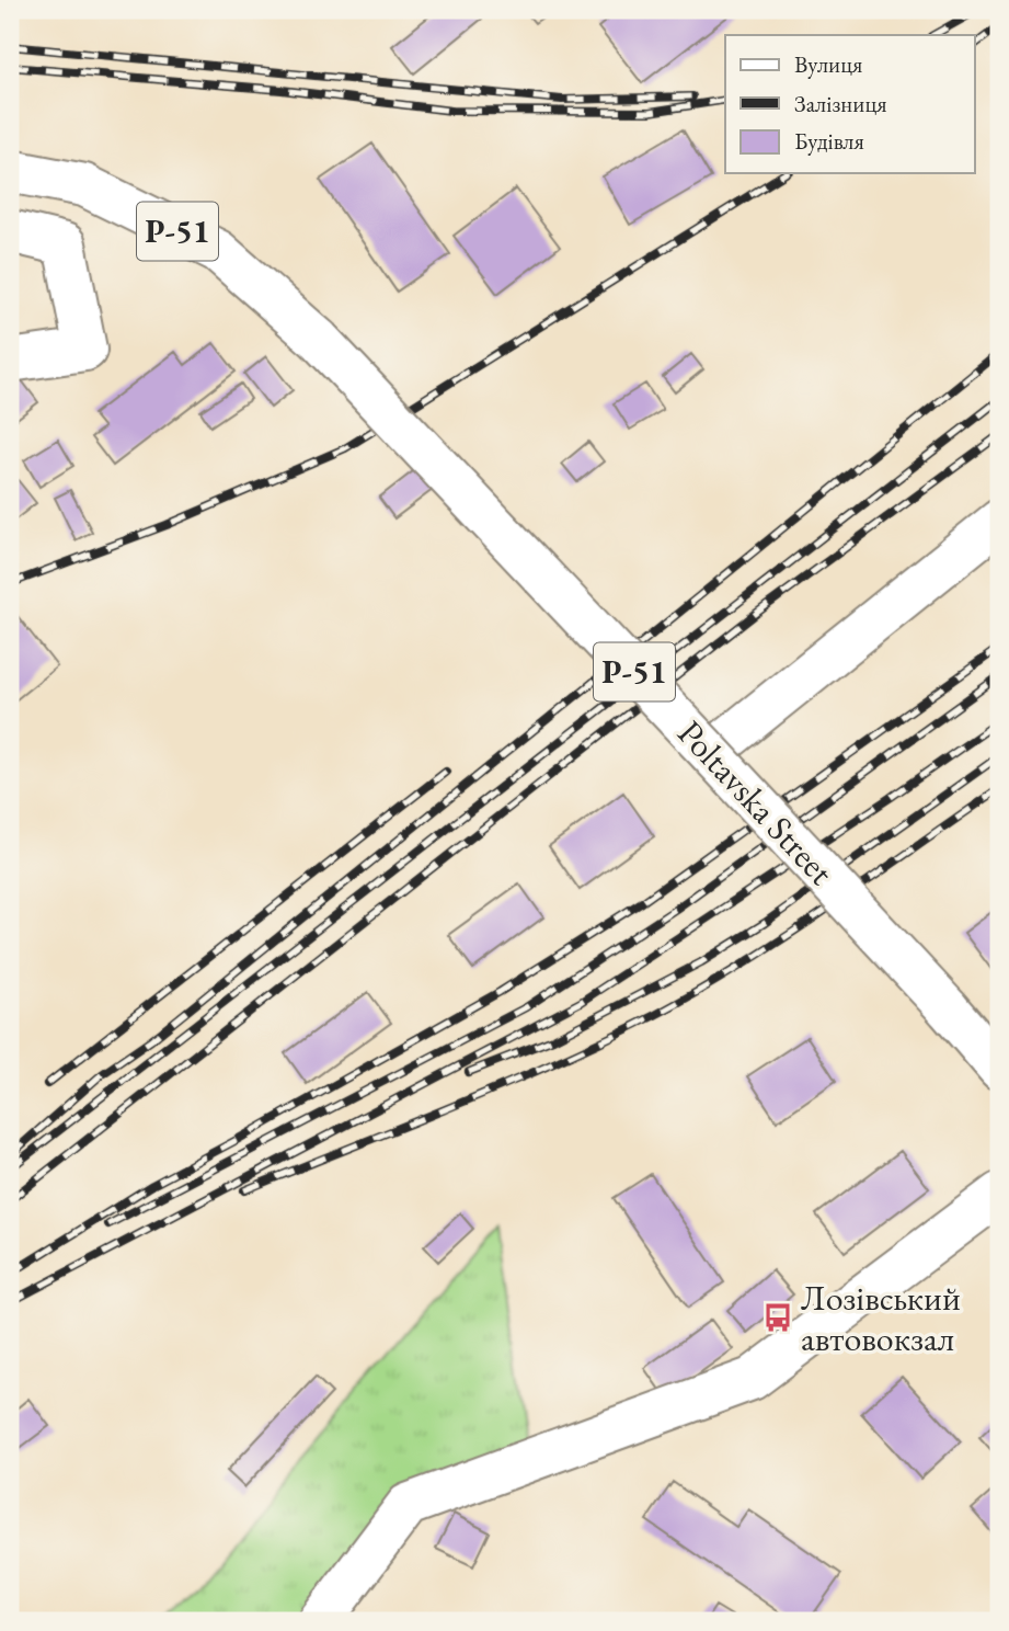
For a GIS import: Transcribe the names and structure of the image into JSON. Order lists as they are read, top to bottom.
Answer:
{
  "streets": {
    "main road": ["Р-51", "Poltavska Street"]
  },
  "places": {
    "bus stop": ["Лозівський автовокзал"]
  },
  "legend": ["Вулиця", "Залізниця", "Будівля"]
}
